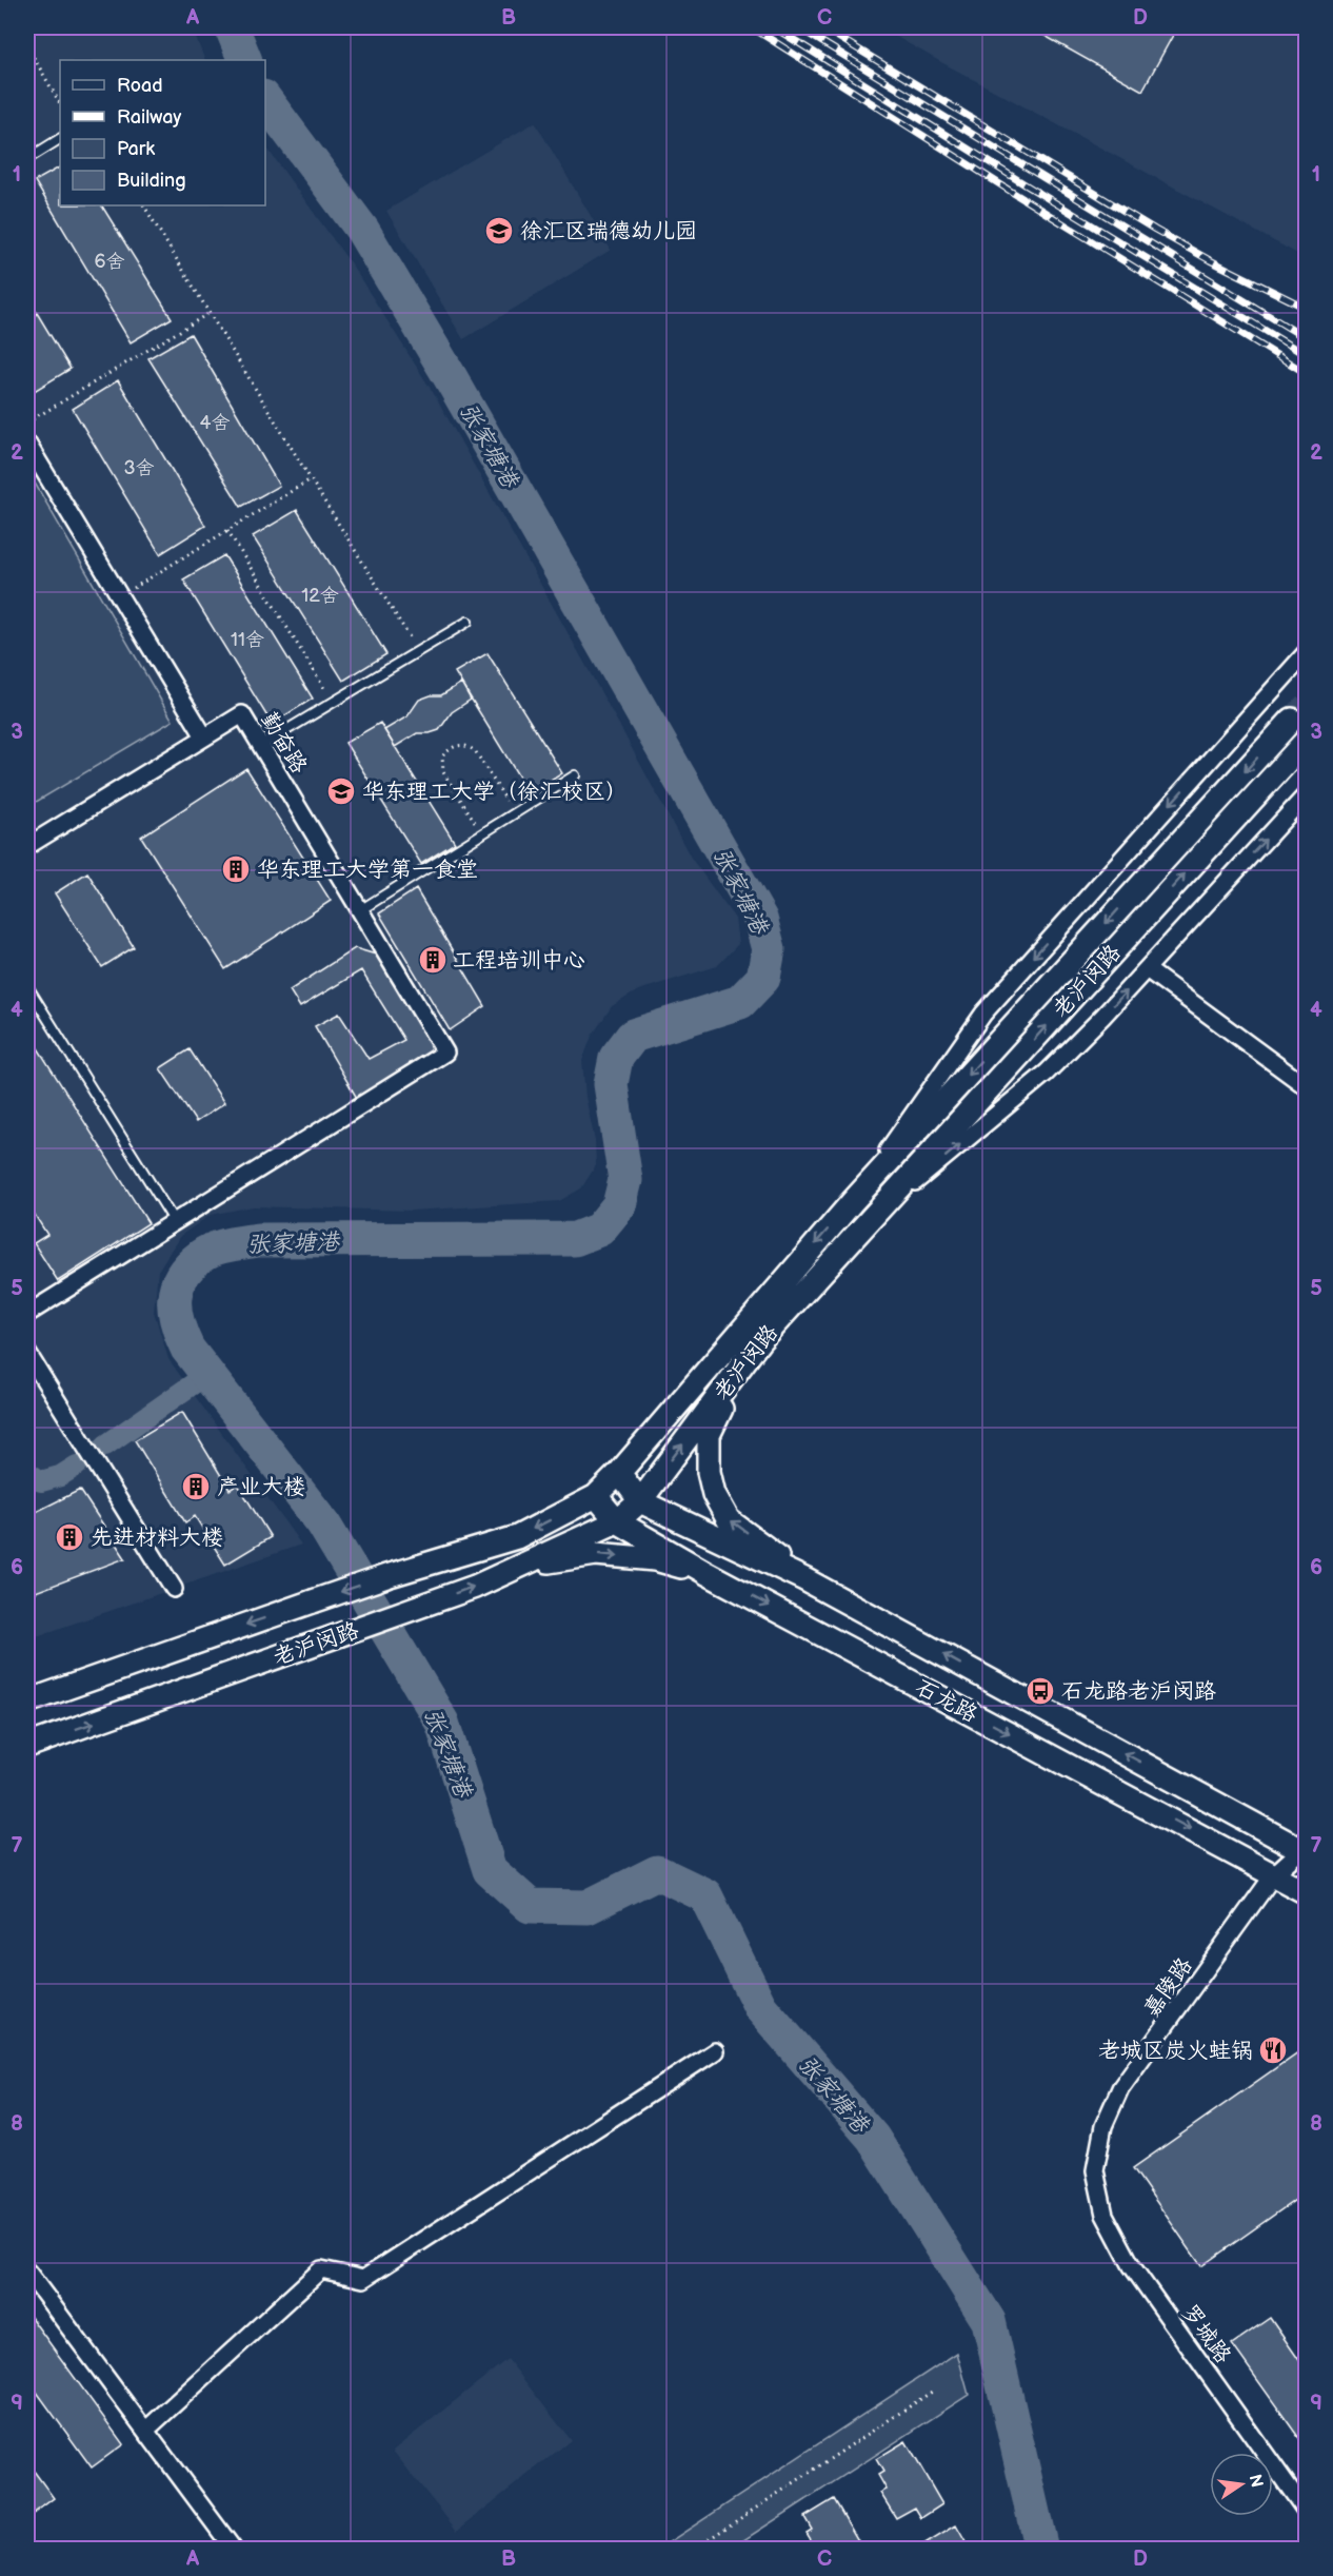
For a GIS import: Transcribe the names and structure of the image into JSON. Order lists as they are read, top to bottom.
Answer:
{
  "streets": {
    "main road": ["老沪闵路", "石龙路"],
    "street": ["勤奋路", "嘉陵路", "罗城路"]
  },
  "crossings": [
    ["老沪闵路", "石龙路"],
    ["石龙路", "嘉陵路"],
    ["嘉陵路", "罗城路"]
  ],
  "water": ["张家塘港"],
  "places": {
    "school or university": ["徐汇区瑞德幼儿园", "华东理工大学（徐汇校区）"],
    "building": [
      "华东理工大学第一食堂",
      "工程培训中心",
      "产业大楼",
      "先进材料大楼"
    ],
    "bus stop": ["石龙路老沪闵路"],
    "restaurant": ["老城区炭火蛙锅"]
  },
  "house_numbers": [
    "6舍",
    "4舍",
    "3舍",
    "12舍",
    "11舍"
  ],
  "legend": [
    "Road",
    "Railway",
    "Park",
    "Building"
  ],
  "north": "right",
  "grid": {
    "columns": [
      "A",
      "B",
      "C",
      "D"
    ],
    "rows": [
      "1",
      "2",
      "3",
      "4",
      "5",
      "6",
      "7",
      "8",
      "9"
    ]
  }
}
